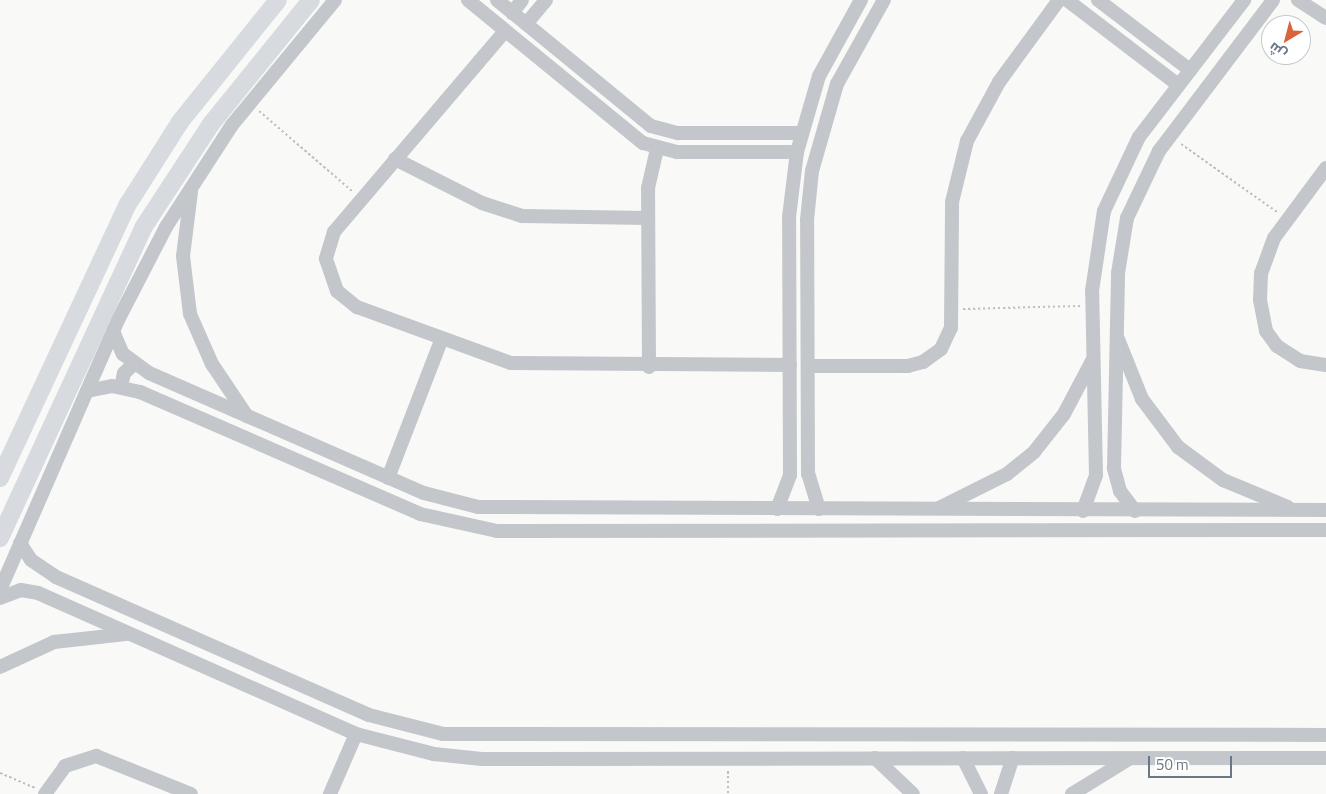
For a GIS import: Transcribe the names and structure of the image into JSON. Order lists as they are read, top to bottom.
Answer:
{
  "scale_bar": "50 m",
  "north": "bottom left"
}
